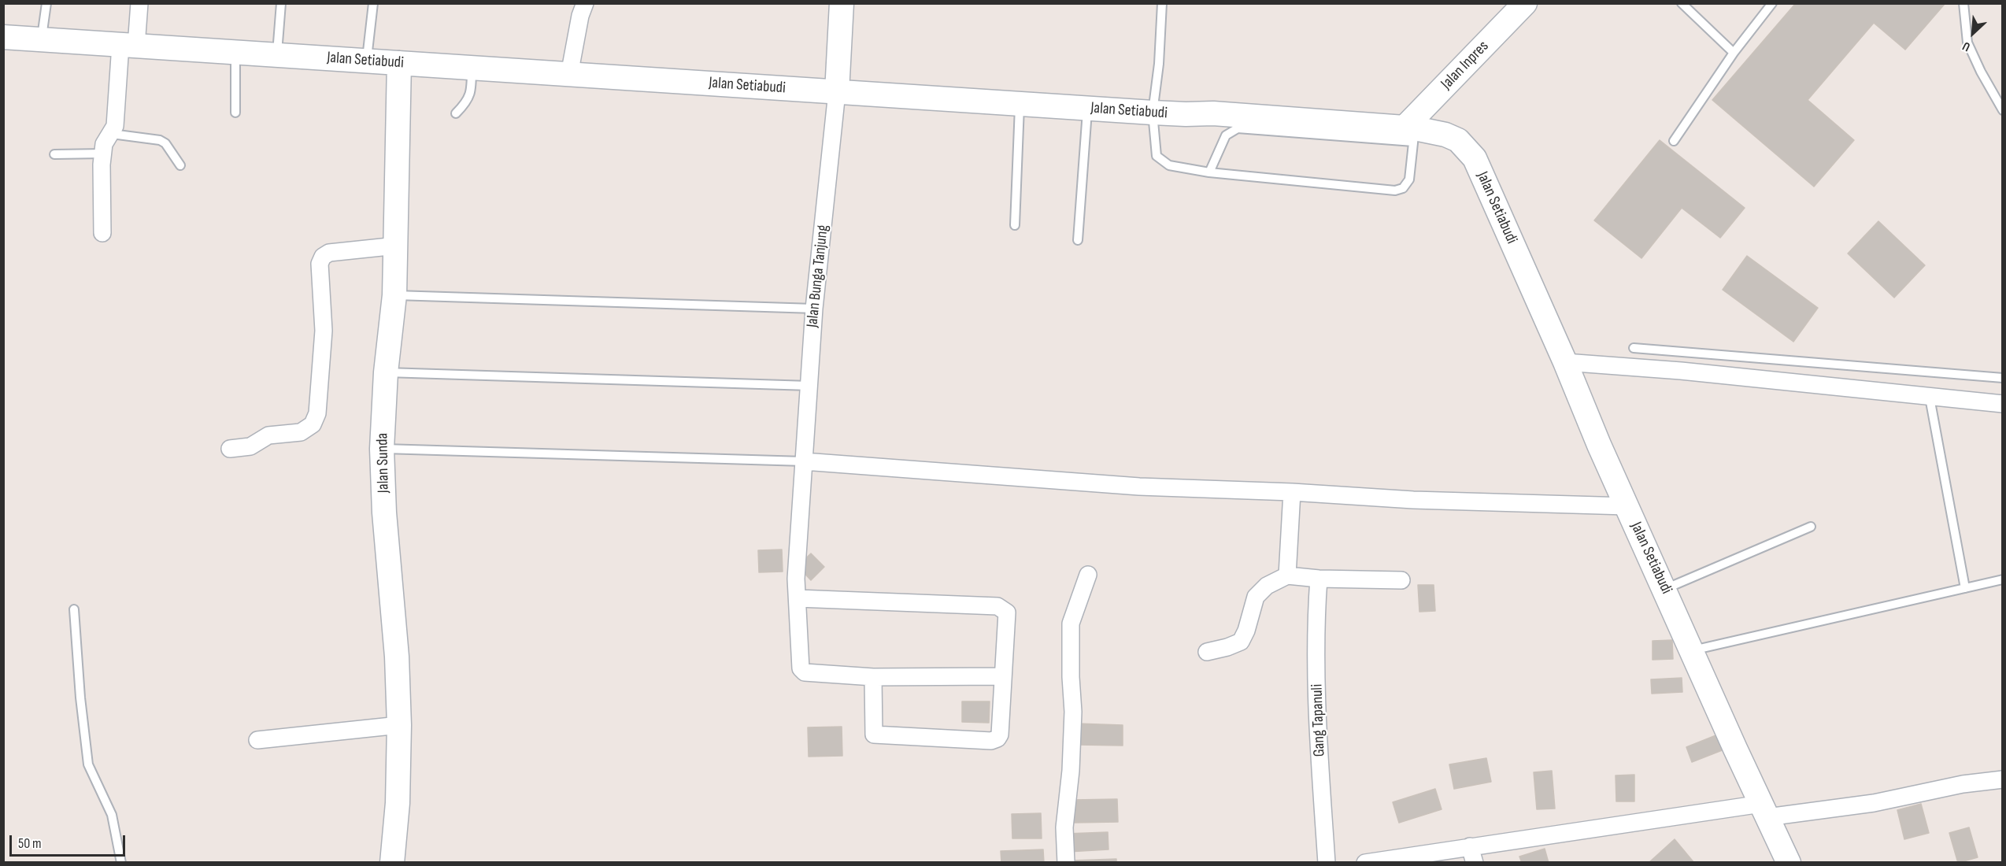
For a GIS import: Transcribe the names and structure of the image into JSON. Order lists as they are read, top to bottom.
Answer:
{
  "streets": {
    "street": [
      "Jalan Setiabudi",
      "Jalan Inpres",
      "Jalan Bunga Tanjung",
      "Jalan Sunda",
      "Gang Tapanuli"
    ]
  },
  "crossings": [
    ["Jalan Setiabudi", "Jalan Inpres"],
    ["Jalan Setiabudi", "Jalan Bunga Tanjung"],
    ["Jalan Setiabudi", "Jalan Sunda"]
  ],
  "scale_bar": "50 m",
  "north": "bottom left"
}
